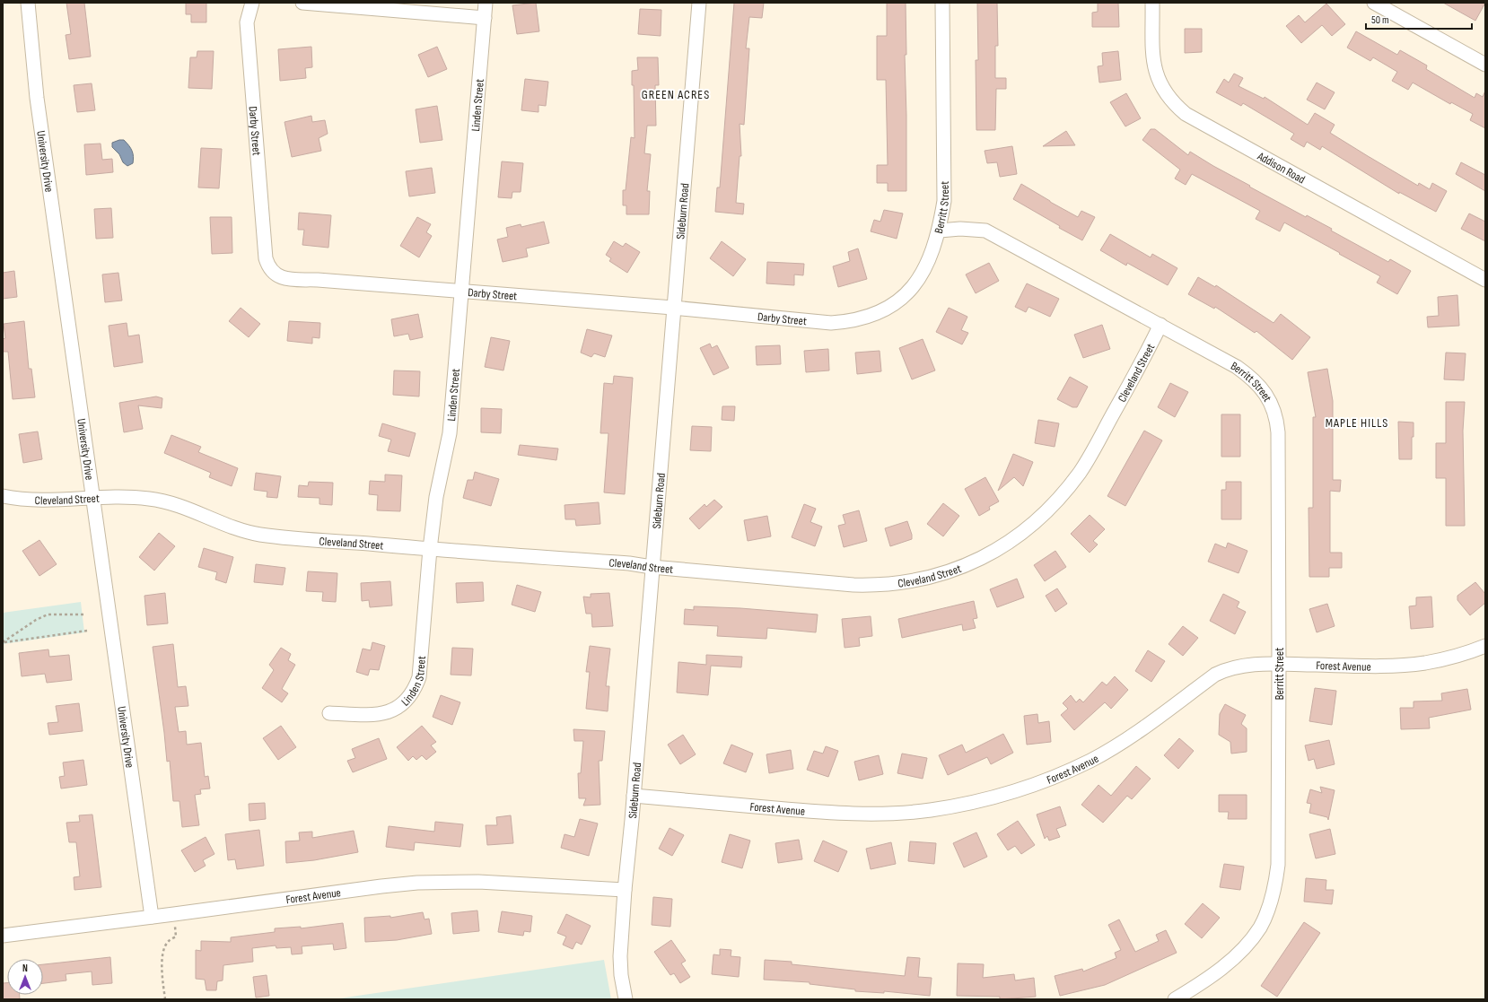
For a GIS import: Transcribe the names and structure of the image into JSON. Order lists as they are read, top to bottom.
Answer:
{
  "streets": {
    "street": [
      "Linden Street",
      "Darby Street",
      "University Drive",
      "Addison Road",
      "Berritt Street",
      "Sideburn Road",
      "Cleveland Street",
      "Forest Avenue"
    ]
  },
  "crossings": [
    ["Linden Street", "Darby Street"],
    ["Linden Street", "Cleveland Street"],
    ["Darby Street", "Berritt Street"],
    ["Darby Street", "Sideburn Road"],
    ["University Drive", "Cleveland Street"],
    ["University Drive", "Forest Avenue"],
    ["Berritt Street", "Cleveland Street"],
    ["Berritt Street", "Forest Avenue"],
    ["Sideburn Road", "Cleveland Street"],
    ["Sideburn Road", "Forest Avenue"]
  ],
  "districts": ["GREEN ACRES", "MAPLE HILLS"],
  "scale_bar": "50 m",
  "north": "top"
}
